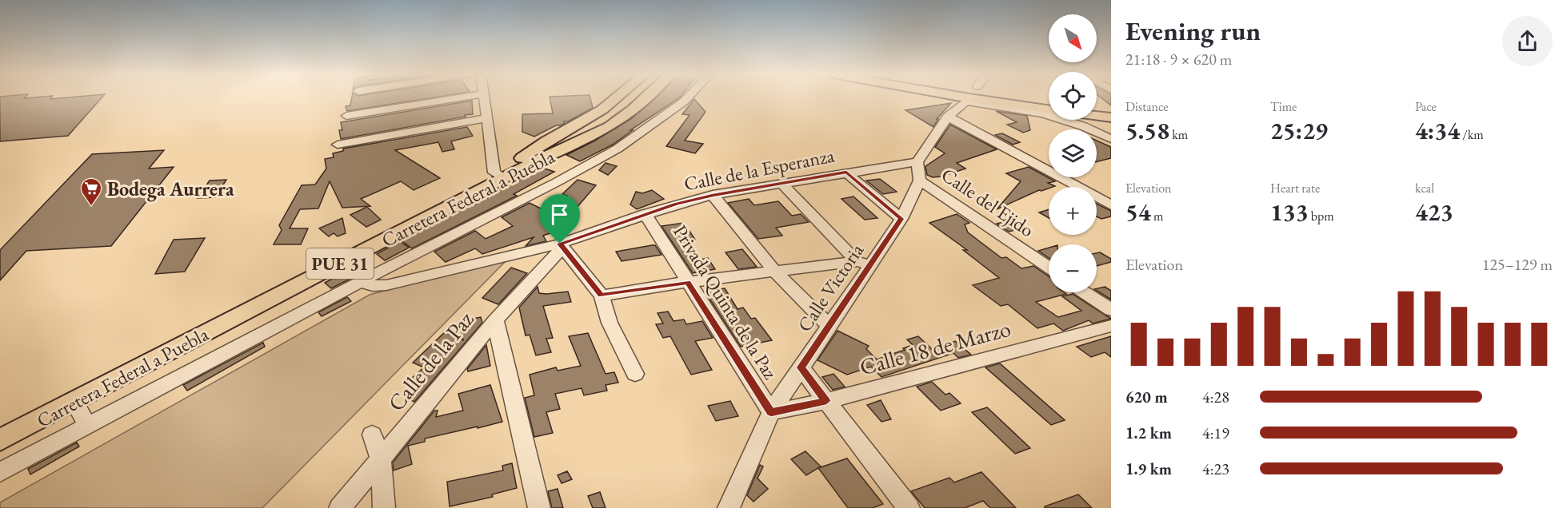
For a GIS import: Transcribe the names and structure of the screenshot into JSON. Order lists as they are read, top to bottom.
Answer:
{
  "streets": {
    "main road": ["Carretera Federal a Puebla", "PUE 31"],
    "street": [
      "Calle de la Esperanza",
      "Calle del Ejido",
      "Calle Victoria",
      "Privada Quinta de la Paz",
      "Calle 18 de Marzo",
      "Calle de la Paz"
    ]
  },
  "crossings": [
    ["Calle de la Esperanza", "Privada Quinta de la Paz"],
    ["Calle de la Esperanza", "Calle de la Paz"],
    ["Calle del Ejido", "Calle Victoria"],
    ["Calle Victoria", "Privada Quinta de la Paz"],
    ["Calle Victoria", "Calle 18 de Marzo"],
    ["Privada Quinta de la Paz", "Calle 18 de Marzo"]
  ],
  "places": {
    "supermarket": ["Bodega Aurrera"]
  },
  "north": "bottom right",
  "page": {
    "heading": ["Evening run", "21:18 · 9 × 620 m"],
    "map_buttons": ["+", "−"],
    "stats": [
      ["Distance", "5.58 km"],
      ["Time", "25:29"],
      ["Pace", "4:34 /km"],
      ["Elevation", "54 m"],
      ["Heart rate", "133 bpm"],
      ["kcal", "423"]
    ],
    "chart": ["Elevation", "125–129 m"],
    "list": [
      {
        "name": "620 m",
        "note": "4:28"
      },
      {
        "name": "1.2 km",
        "note": "4:19"
      },
      {
        "name": "1.9 km",
        "note": "4:23"
      }
    ]
  }
}
